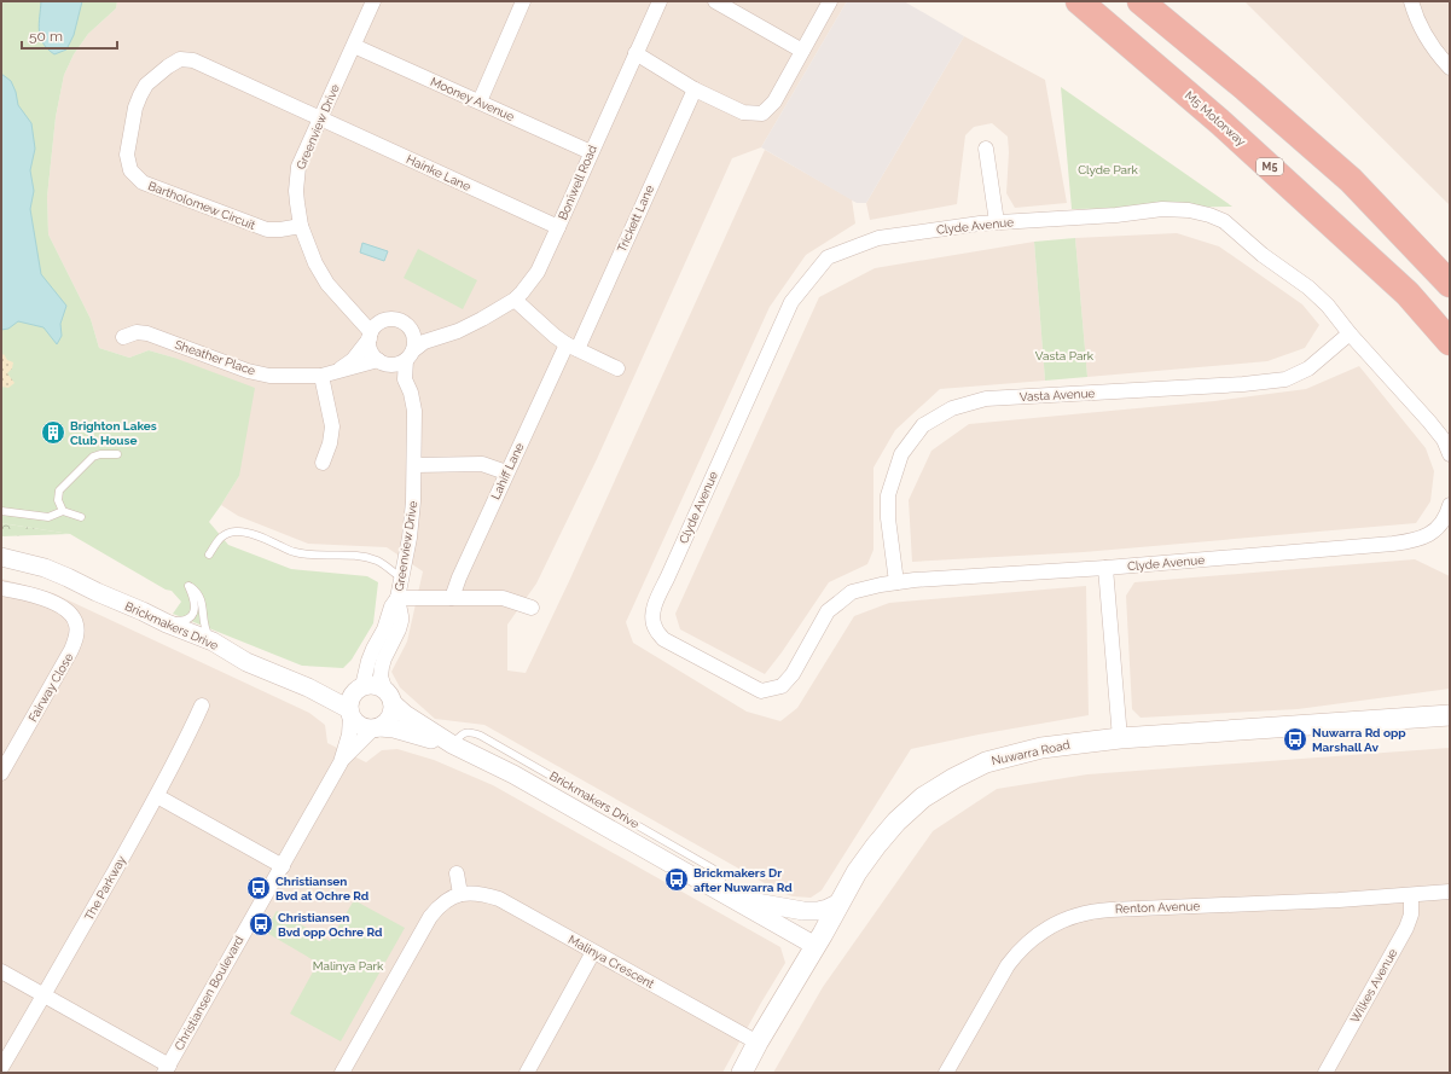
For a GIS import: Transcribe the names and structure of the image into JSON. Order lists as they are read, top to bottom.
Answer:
{
  "streets": {
    "highway": ["M5 Motorway", "M5"],
    "main road": ["Nuwarra Road"],
    "street": [
      "Mooney Avenue",
      "Greenview Drive",
      "Hainke Lane",
      "Boniwell Road",
      "Bartholomew Circuit",
      "Trickett Lane",
      "Clyde Avenue",
      "Sheather Place",
      "Vasta Avenue",
      "Lahiff Lane",
      "Brickmakers Drive",
      "Fairway Close",
      "The Parkway",
      "Renton Avenue",
      "Malinya Crescent",
      "Wilkes Avenue",
      "Christiansen Boulevard"
    ]
  },
  "crossings": [
    ["Mooney Avenue", "Greenview Drive"],
    ["Mooney Avenue", "Boniwell Road"],
    ["Greenview Drive", "Hainke Lane"],
    ["Greenview Drive", "Boniwell Road"],
    ["Greenview Drive", "Bartholomew Circuit"],
    ["Greenview Drive", "Sheather Place"],
    ["Greenview Drive", "Brickmakers Drive"],
    ["Greenview Drive", "Christiansen Boulevard"],
    ["Hainke Lane", "Boniwell Road"],
    ["Hainke Lane", "Bartholomew Circuit"],
    ["Boniwell Road", "Sheather Place"],
    ["Trickett Lane", "Lahiff Lane"],
    ["Clyde Avenue", "Vasta Avenue"],
    ["Brickmakers Drive", "Nuwarra Road"],
    ["Brickmakers Drive", "Christiansen Boulevard"],
    ["Nuwarra Road", "Malinya Crescent"],
    ["Renton Avenue", "Wilkes Avenue"]
  ],
  "parks": ["Clyde Park", "Vasta Park", "Malinya Park"],
  "places": {
    "building": ["Brighton Lakes Club House"],
    "bus stop": [
      "Nuwarra Rd opp Marshall Av",
      "Brickmakers Dr after Nuwarra Rd",
      "Christiansen Bvd at Ochre Rd",
      "Christiansen Bvd opp Ochre Rd"
    ]
  },
  "scale_bar": "50 m"
}
